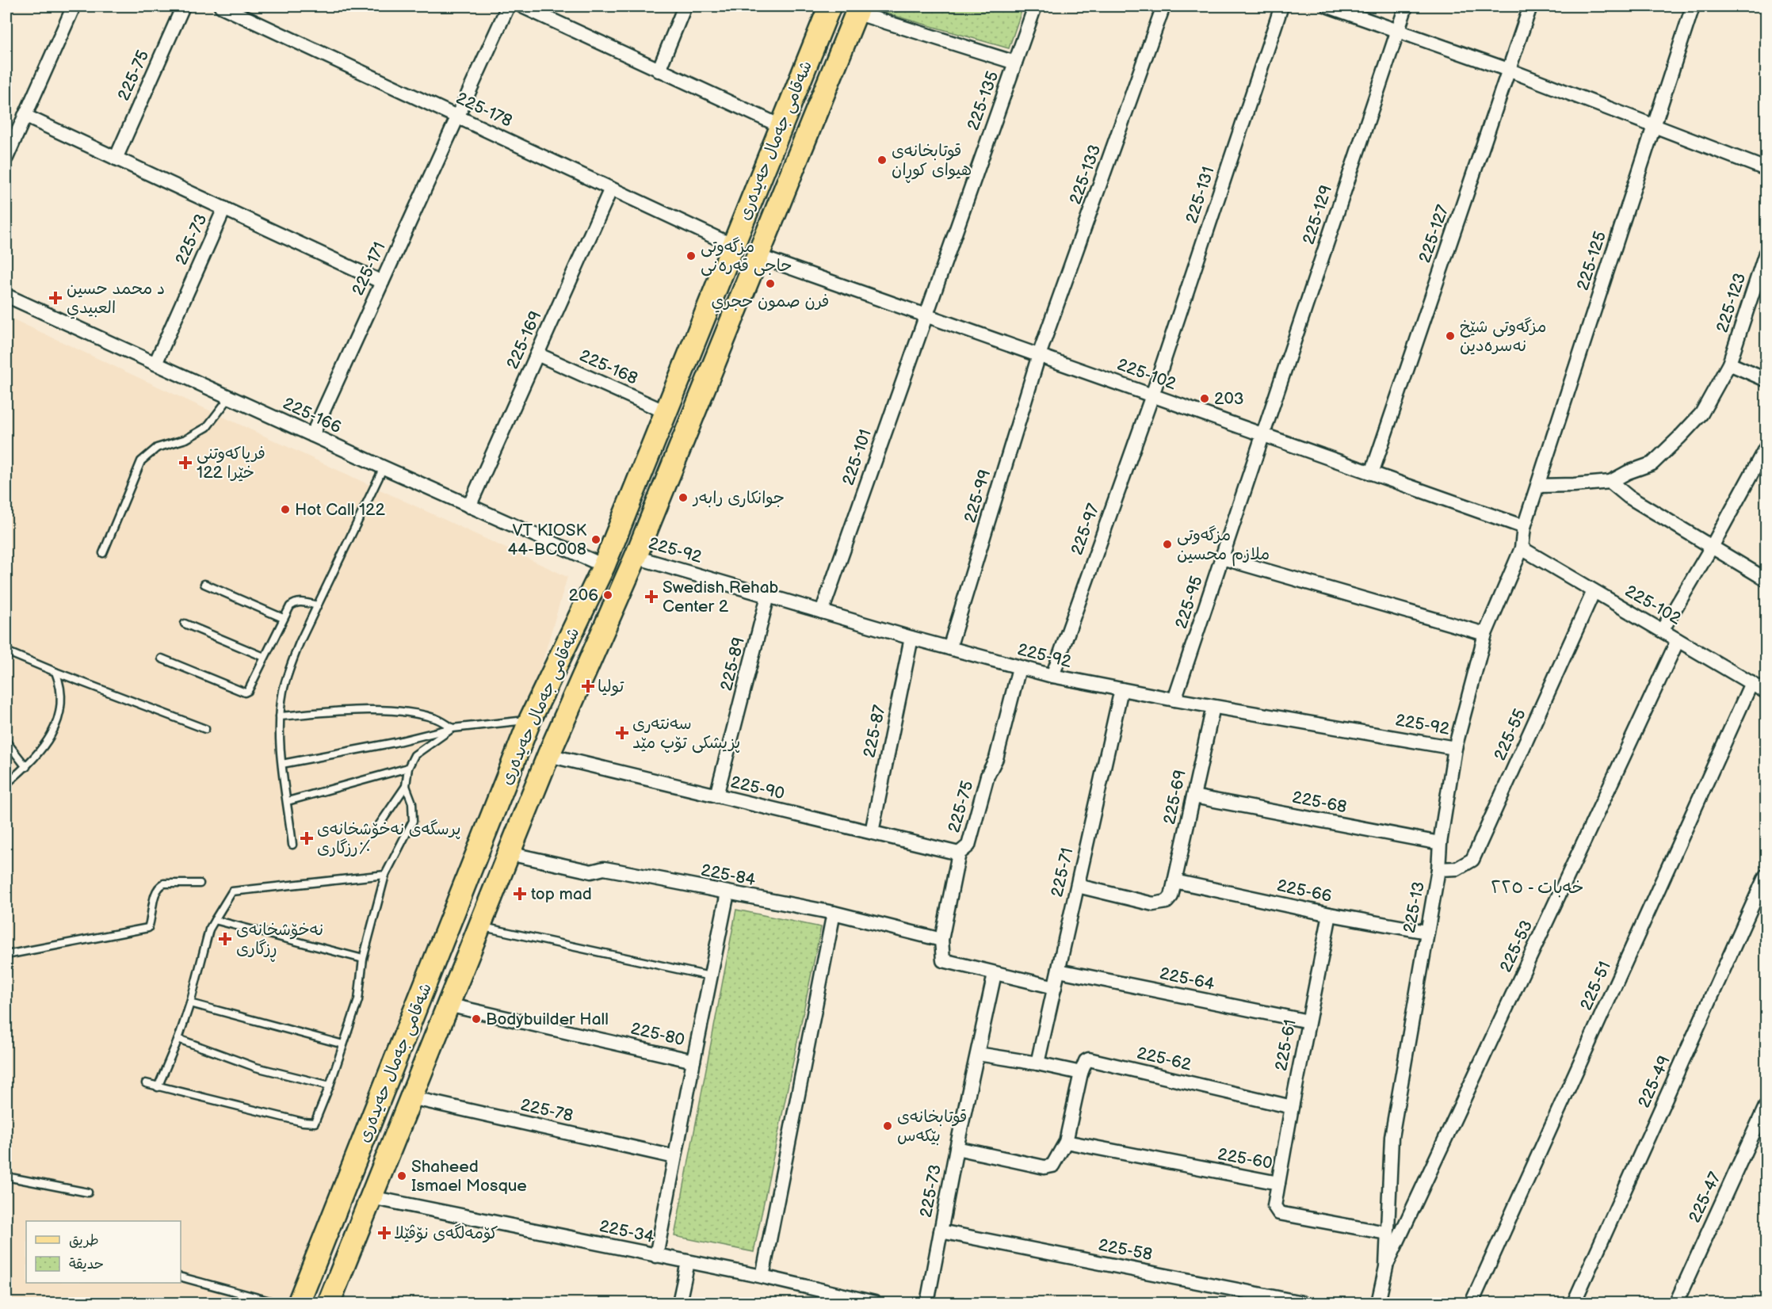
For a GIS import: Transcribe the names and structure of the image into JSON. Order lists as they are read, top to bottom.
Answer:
{
  "streets": {
    "main road": ["شەقامی جەمال حەیدەری"],
    "street": [
      "225-75",
      "225-135",
      "225-178",
      "225-133",
      "225-131",
      "225-129",
      "225-127",
      "225-73",
      "225-125",
      "225-171",
      "225-123",
      "225-169",
      "225-168",
      "225-102",
      "225-166",
      "225-101",
      "225-99",
      "225-97",
      "225-92",
      "225-95",
      "225-89",
      "225-87",
      "225-55",
      "225-90",
      "225-69",
      "225-68",
      "225-71",
      "225-84",
      "225-66",
      "225-13",
      "225-53",
      "225-64",
      "225-51",
      "225-80",
      "225-61",
      "225-62",
      "225-49",
      "225-78",
      "225-60",
      "225-47",
      "225-34",
      "225-58"
    ]
  },
  "crossings": [
    ["225-75", "225-73"],
    ["225-75", "225-92"],
    ["225-75", "225-90"],
    ["225-75", "225-84"],
    ["225-135", "225-102"],
    ["225-135", "225-101"],
    ["225-178", "شەقامی جەمال حەیدەری"],
    ["225-178", "225-171"],
    ["225-178", "225-169"],
    ["شەقامی جەمال حەیدەری", "225-168"],
    ["شەقامی جەمال حەیدەری", "225-102"],
    ["شەقامی جەمال حەیدەری", "225-166"],
    ["شەقامی جەمال حەیدەری", "225-92"],
    ["شەقامی جەمال حەیدەری", "225-90"],
    ["شەقامی جەمال حەیدەری", "225-84"],
    ["شەقامی جەمال حەیدەری", "225-80"],
    ["شەقامی جەمال حەیدەری", "225-78"],
    ["شەقامی جەمال حەیدەری", "225-34"],
    ["225-133", "225-102"],
    ["225-133", "225-99"],
    ["225-131", "225-102"],
    ["225-131", "225-97"],
    ["225-129", "225-102"],
    ["225-129", "225-95"],
    ["225-127", "225-102"],
    ["225-73", "225-166"],
    ["225-73", "225-58"],
    ["225-125", "225-102"],
    ["225-125", "225-13"],
    ["225-171", "225-166"],
    ["225-169", "225-168"],
    ["225-169", "225-166"],
    ["225-102", "225-101"],
    ["225-102", "225-99"],
    ["225-102", "225-97"],
    ["225-102", "225-95"],
    ["225-102", "225-55"],
    ["225-102", "225-13"],
    ["225-102", "225-53"],
    ["225-102", "225-51"],
    ["225-101", "225-92"],
    ["225-99", "225-92"],
    ["225-97", "225-92"],
    ["225-92", "225-95"],
    ["225-92", "225-89"],
    ["225-92", "225-87"],
    ["225-92", "225-69"],
    ["225-92", "225-71"],
    ["225-92", "225-13"],
    ["225-89", "225-90"],
    ["225-87", "225-90"],
    ["225-55", "225-13"],
    ["225-69", "225-68"],
    ["225-69", "225-71"],
    ["225-69", "225-66"],
    ["225-68", "225-13"],
    ["225-71", "225-64"],
    ["225-66", "225-13"],
    ["225-66", "225-61"],
    ["225-13", "225-53"],
    ["225-13", "225-60"],
    ["225-64", "225-61"],
    ["225-61", "225-62"],
    ["225-61", "225-60"]
  ],
  "districts": ["خەبات - ٢٢٥"],
  "places": {
    "other": [
      "قوتابخانەی هیوای کوڕان",
      "مزگەوتی حاجی قەرەنی",
      "فرن صمون حجري",
      "مزگه‌وتی شێخ نه‌سرەدین",
      "203",
      "جوانکاری رابەر",
      "Hot Call 122",
      "VT KIOSK 44-BC008",
      "مزگه‌وتی ملازم محسین",
      "206",
      "Bodybuilder Hall",
      "قوتابخانەی بێكه‌س",
      "Shaheed Ismael Mosque"
    ],
    "health": [
      "د محمد حسين العبيدي",
      "فریاکەوتنی خێرا 122",
      "Swedish Rehab Center 2",
      "تولیا",
      "سەنتەری پزیشکی تۆپ مێد",
      "پرسگەی نەخۆشخانەی رزگاری٪",
      "top mad",
      "نەخۆشخانەی ڕزگاری",
      "كۆمەلگەی نۆڤێلا"
    ]
  },
  "legend": ["طريق", "حديقة"]
}
